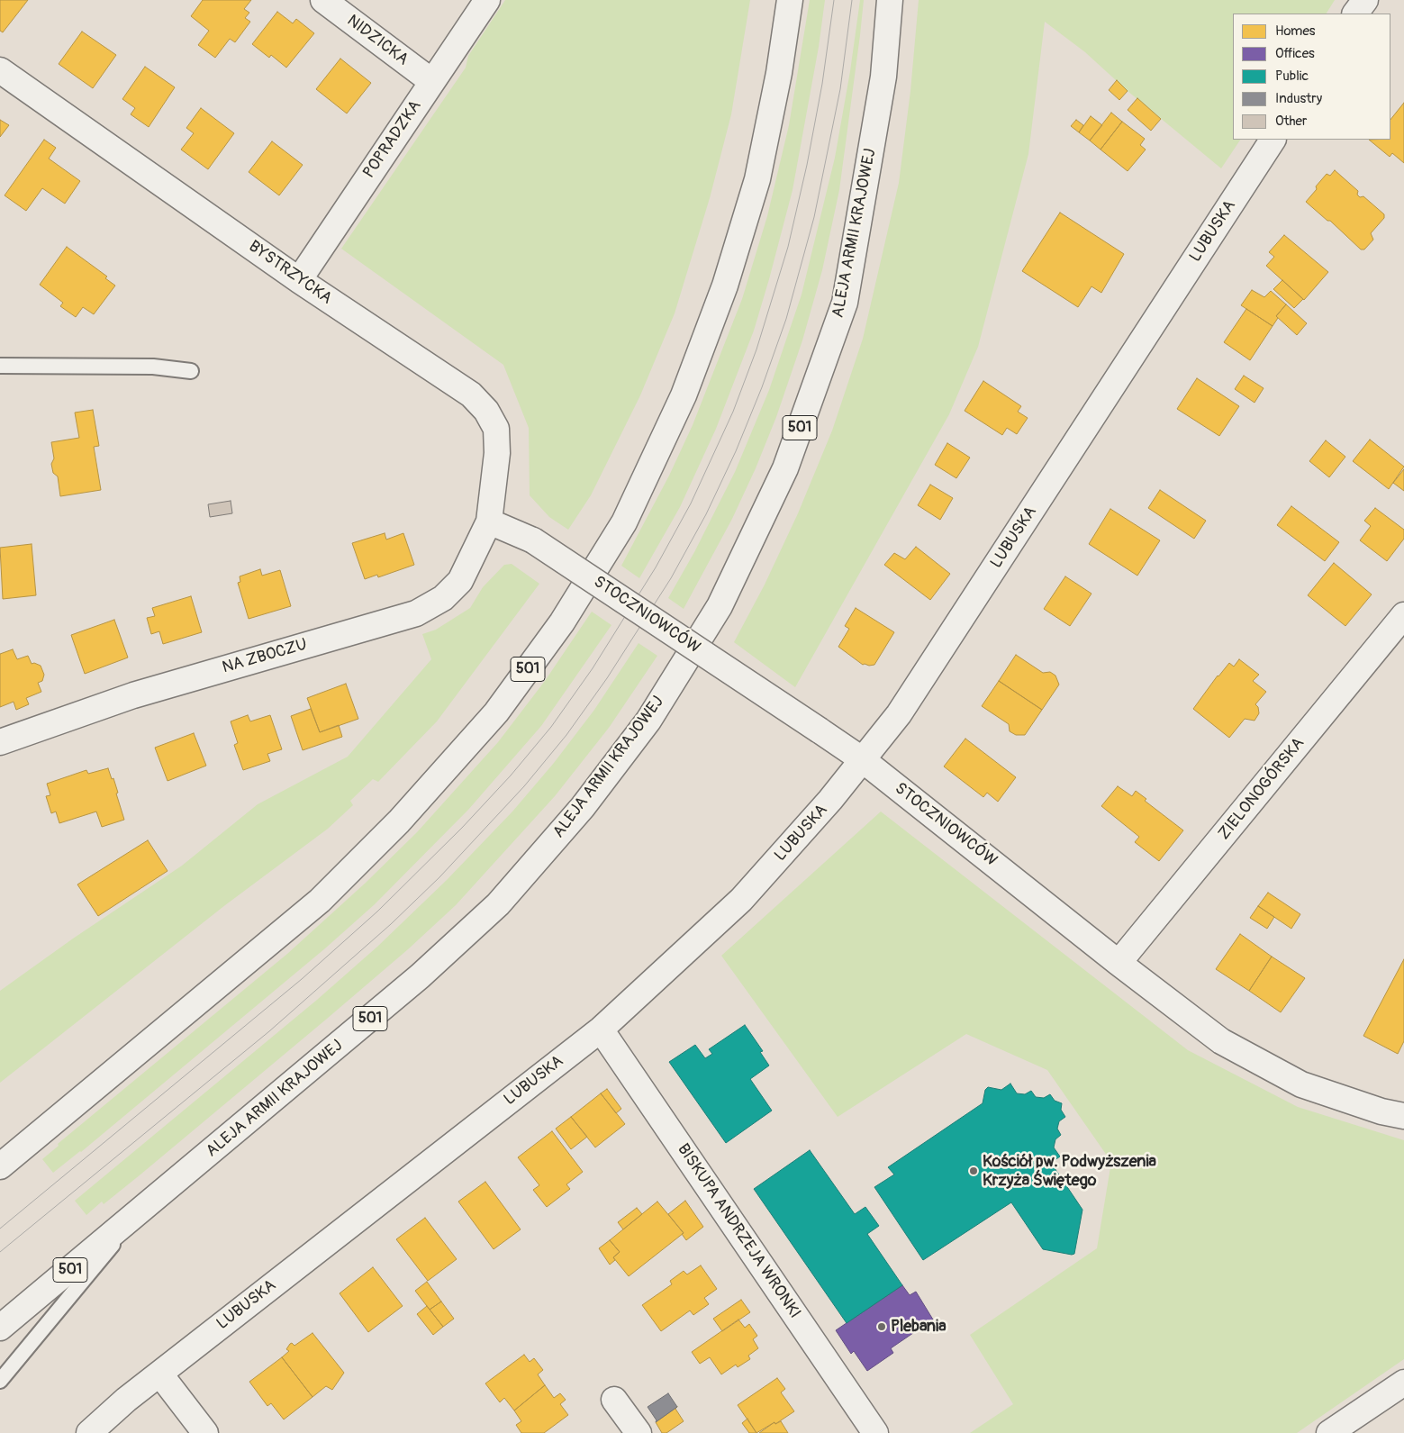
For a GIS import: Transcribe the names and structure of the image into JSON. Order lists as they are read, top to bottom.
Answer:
{
  "streets": {
    "street": [
      "NIDZICKA",
      "POPRADZKA",
      "LUBUSKA",
      "ALEJA ARMII KRAJOWEJ",
      "BYSTRZYCKA",
      "501",
      "STOCZNIOWCÓW",
      "NA ZBOCZU",
      "ZIELONOGÓRSKA",
      "BISKUPA ANDRZEJA WRONKI"
    ]
  },
  "crossings": [
    ["NIDZICKA", "POPRADZKA"],
    ["POPRADZKA", "BYSTRZYCKA"],
    ["LUBUSKA", "STOCZNIOWCÓW"],
    ["LUBUSKA", "BISKUPA ANDRZEJA WRONKI"],
    ["BYSTRZYCKA", "STOCZNIOWCÓW"],
    ["BYSTRZYCKA", "NA ZBOCZU"],
    ["STOCZNIOWCÓW", "NA ZBOCZU"],
    ["STOCZNIOWCÓW", "ZIELONOGÓRSKA"]
  ],
  "places": ["Kościół pw. Podwyższenia Krzyża Świętego", "Plebania"],
  "legend": [
    "Homes",
    "Offices",
    "Public",
    "Industry",
    "Other"
  ]
}
